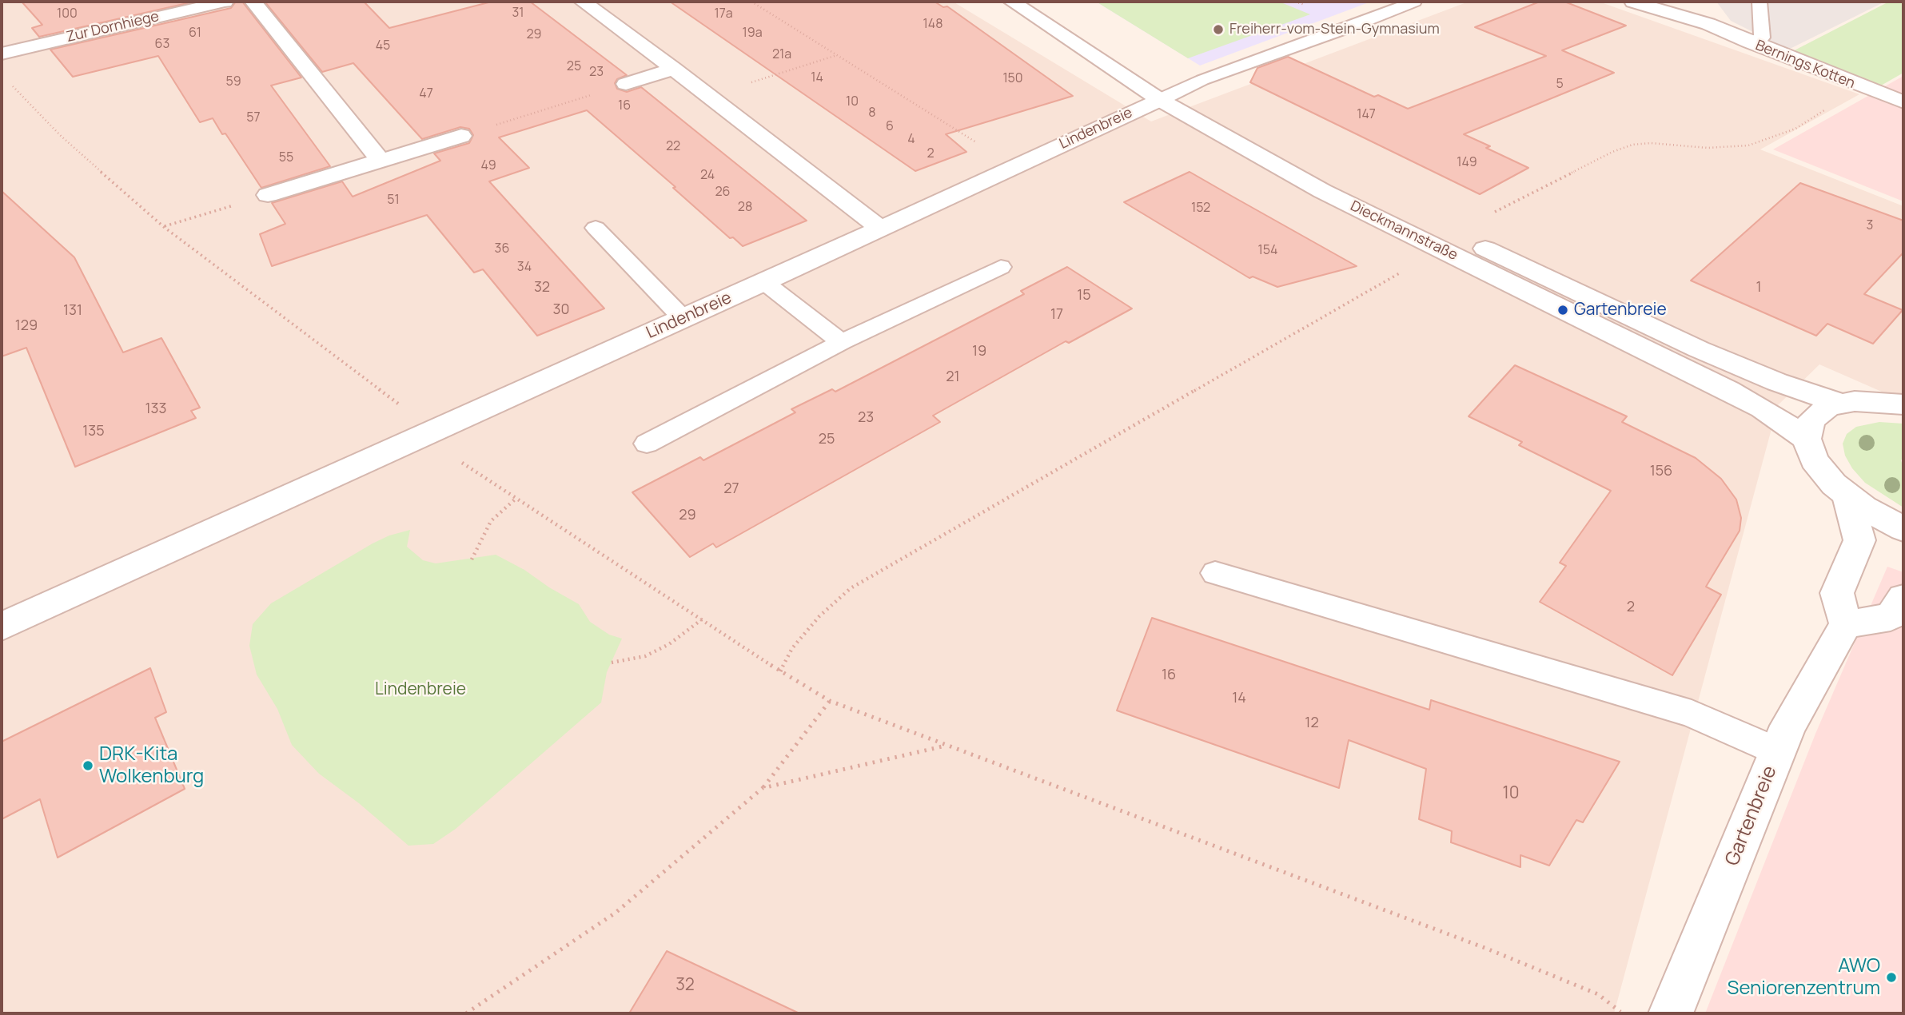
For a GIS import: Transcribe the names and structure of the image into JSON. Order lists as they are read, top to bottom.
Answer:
{
  "streets": {
    "street": [
      "Zur Dornhiege",
      "Bernings Kotten",
      "Lindenbreie",
      "Dieckmannstraße",
      "Gartenbreie"
    ]
  },
  "crossings": [
    ["Lindenbreie", "Dieckmannstraße"]
  ],
  "parks": ["Lindenbreie"],
  "places": [
    "Freiherr-vom-Stein-Gymnasium",
    "Gartenbreie",
    "DRK-Kita Wolkenburg",
    "AWO Seniorenzentrum"
  ],
  "house_numbers": [
    "31",
    "100",
    "17a",
    "148",
    "61",
    "19a",
    "29",
    "63",
    "45",
    "21a",
    "25",
    "23",
    "14",
    "150",
    "59",
    "5",
    "47",
    "10",
    "16",
    "8",
    "147",
    "57",
    "6",
    "4",
    "22",
    "2",
    "55",
    "149",
    "49",
    "24",
    "26",
    "51",
    "28",
    "152",
    "3",
    "36",
    "154",
    "34",
    "32",
    "1",
    "15",
    "30",
    "131",
    "17",
    "129",
    "19",
    "21",
    "133",
    "23",
    "135",
    "25",
    "156",
    "27",
    "29",
    "2",
    "16",
    "14",
    "12",
    "10",
    "32"
  ]
}
